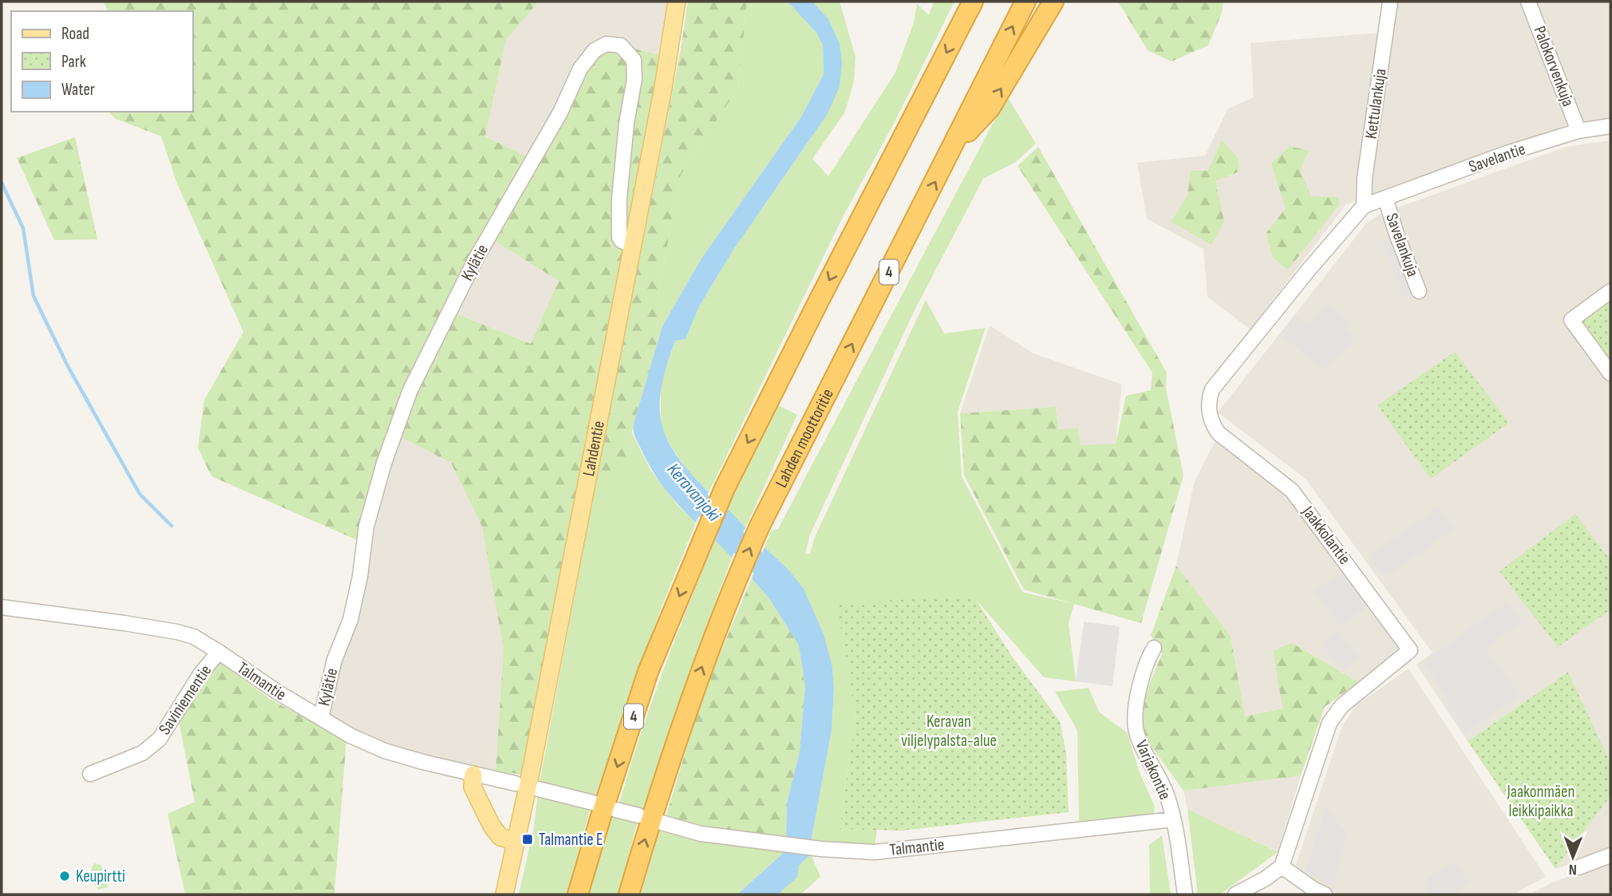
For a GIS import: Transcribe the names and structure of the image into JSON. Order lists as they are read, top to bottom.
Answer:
{
  "streets": {
    "highway": ["4", "Lahden moottoritie"],
    "main road": ["Lahdentie"],
    "street": [
      "Palokorvenkuja",
      "Kettulankuja",
      "Savelantie",
      "Savelankuja",
      "Kylätie",
      "Jaakkolantie",
      "Talmantie",
      "Saviniementie",
      "Varjakontie"
    ]
  },
  "crossings": [
    ["Palokorvenkuja", "Savelantie"],
    ["Kettulankuja", "Jaakkolantie"],
    ["Savelantie", "Savelankuja"],
    ["Kylätie", "Lahdentie"],
    ["Kylätie", "Talmantie"],
    ["Talmantie", "Saviniementie"],
    ["Talmantie", "Varjakontie"]
  ],
  "water": ["Keravanjoki"],
  "parks": ["Keravan viljelypalsta-alue", "Jaakonmäen leikkipaikka"],
  "places": {
    "transit": ["Talmantie E"],
    "other": ["Keupirtti"]
  },
  "legend": ["Road", "Park", "Water"],
  "north": "bottom"
}
